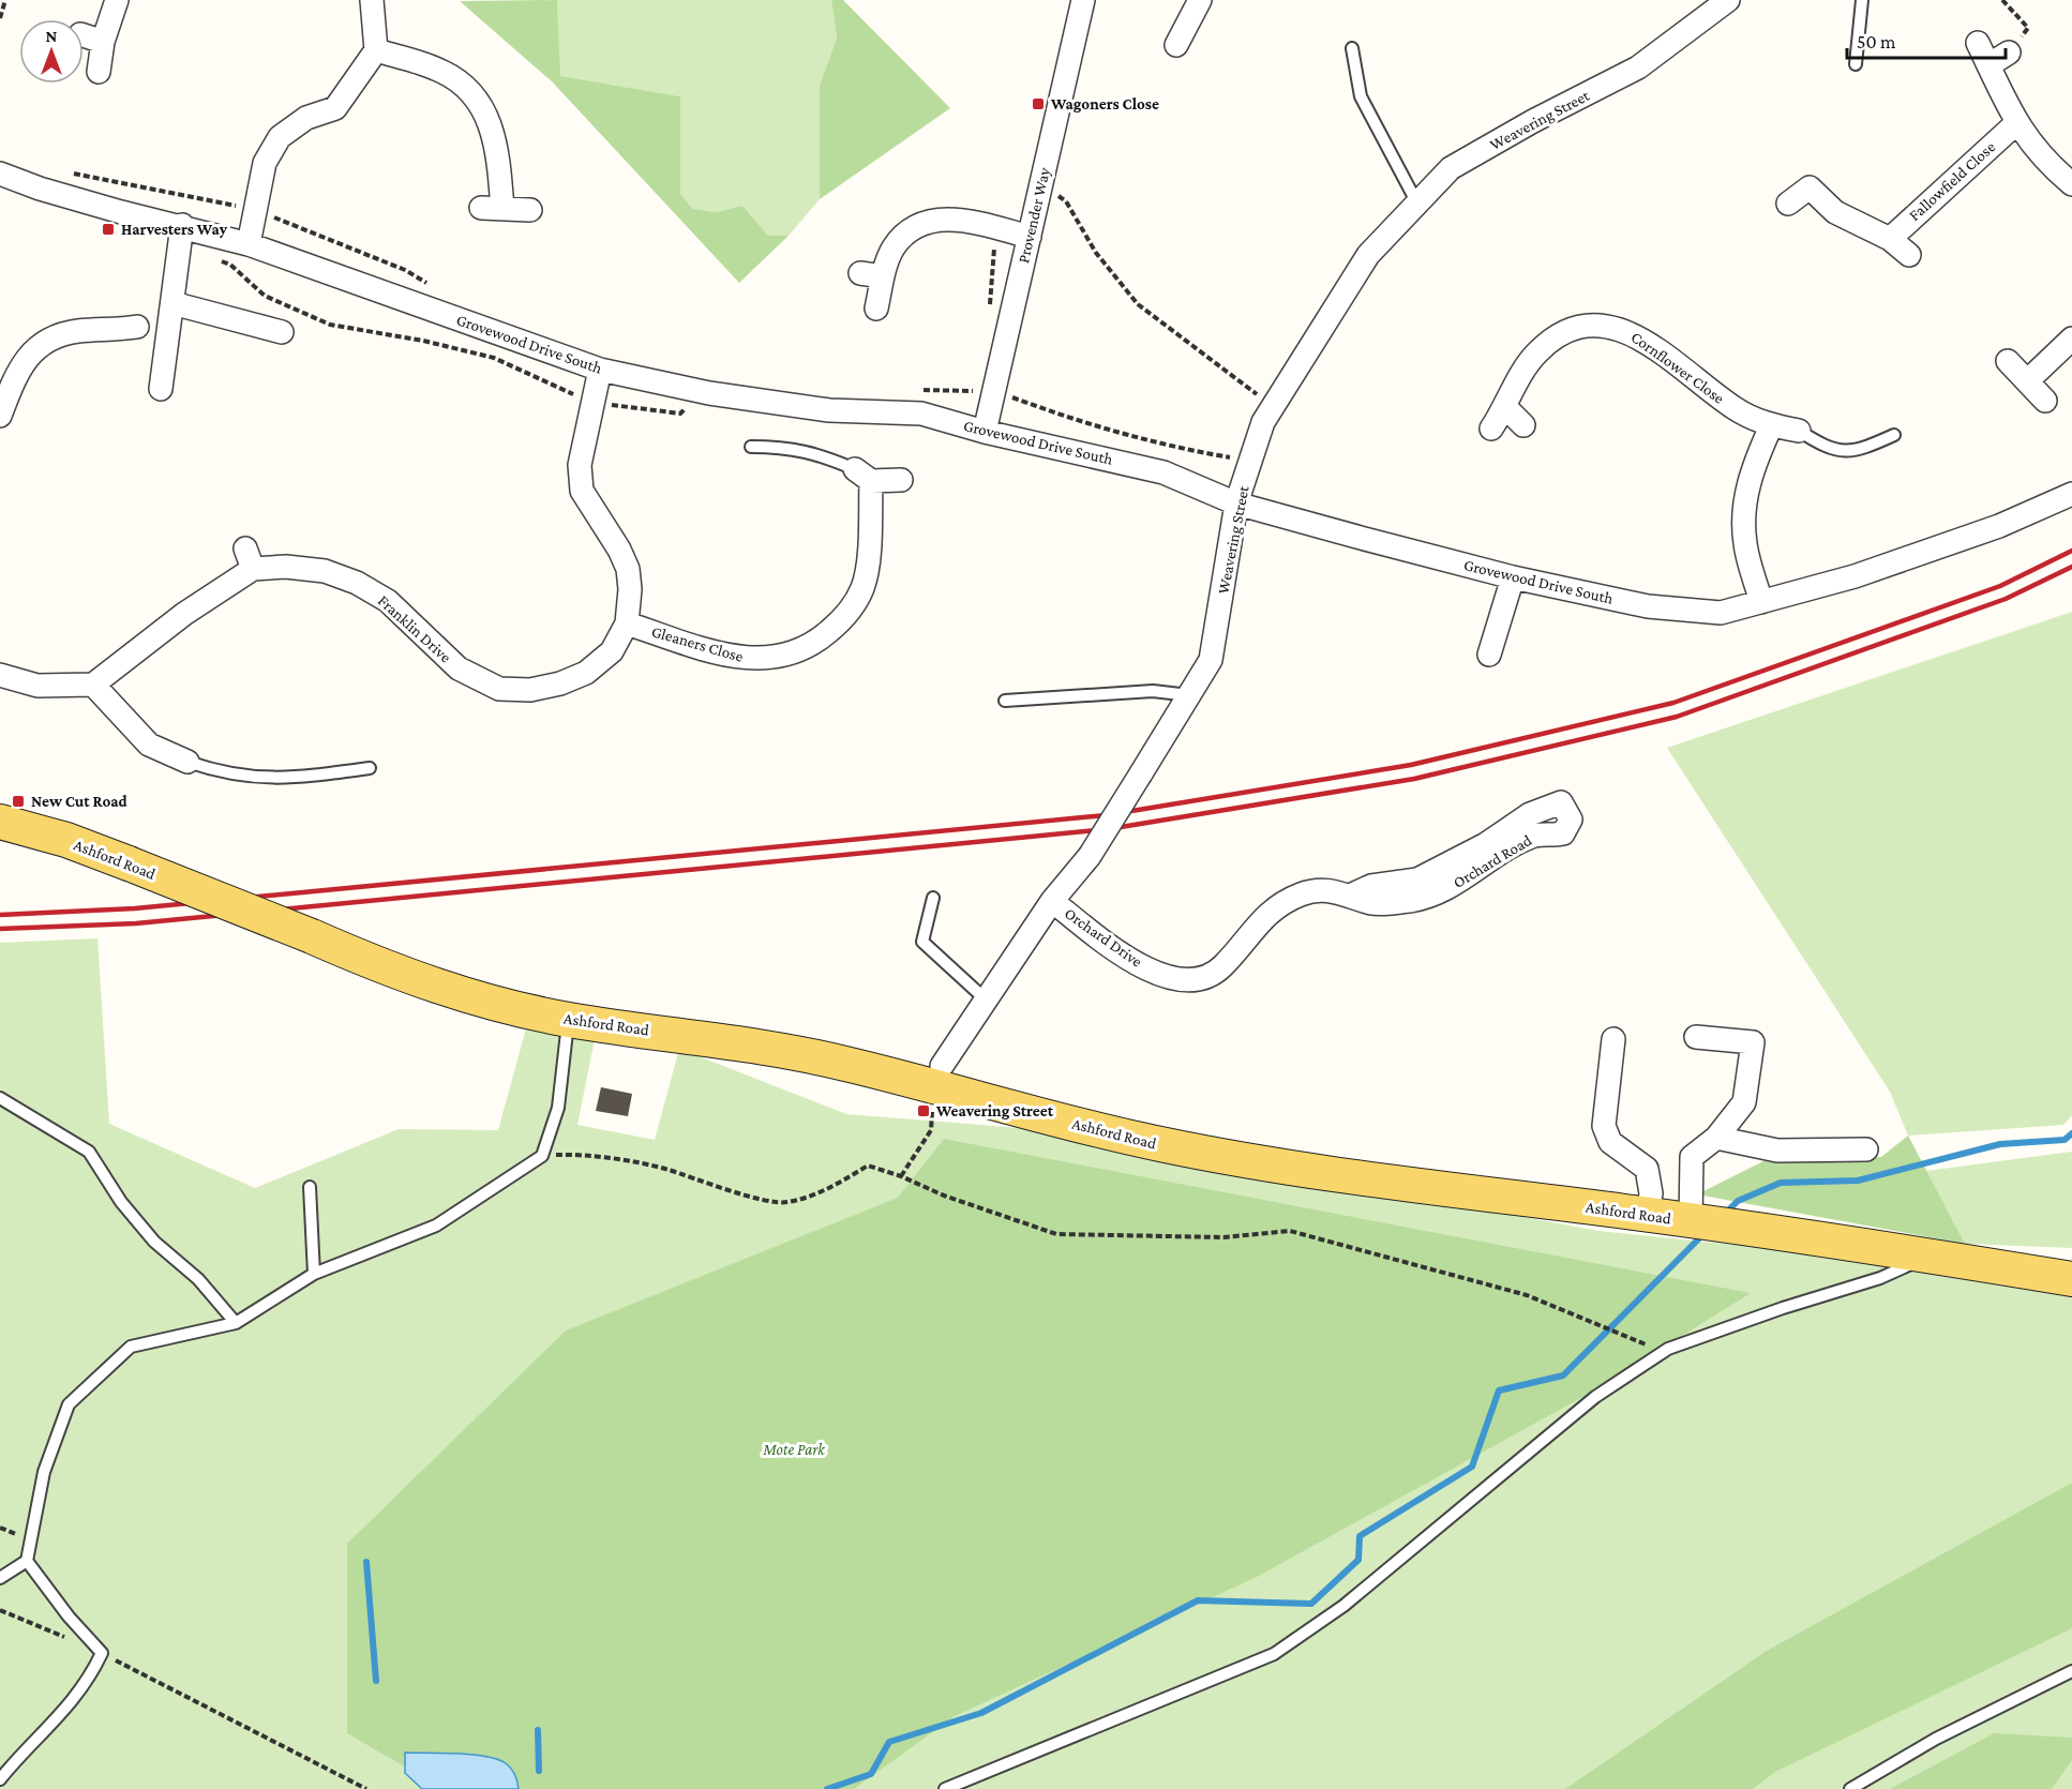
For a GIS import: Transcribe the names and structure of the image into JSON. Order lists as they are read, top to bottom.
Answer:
{
  "streets": {
    "main road": ["Ashford Road"],
    "street": [
      "Weavering Street",
      "Fallowfield Close",
      "Provender Way",
      "Grovewood Drive South",
      "Cornflower Close",
      "Franklin Drive",
      "Gleaners Close",
      "Orchard Road",
      "Orchard Drive"
    ]
  },
  "crossings": [
    ["Weavering Street", "Grovewood Drive South"],
    ["Weavering Street", "Ashford Road"],
    ["Weavering Street", "Orchard Drive"],
    ["Provender Way", "Grovewood Drive South"],
    ["Grovewood Drive South", "Franklin Drive"],
    ["Franklin Drive", "Gleaners Close"],
    ["Orchard Road", "Orchard Drive"]
  ],
  "parks": ["Mote Park"],
  "places": {
    "transit": [
      "Wagoners Close",
      "Harvesters Way",
      "New Cut Road",
      "Weavering Street"
    ]
  },
  "scale_bar": "50 m",
  "north": "top"
}
